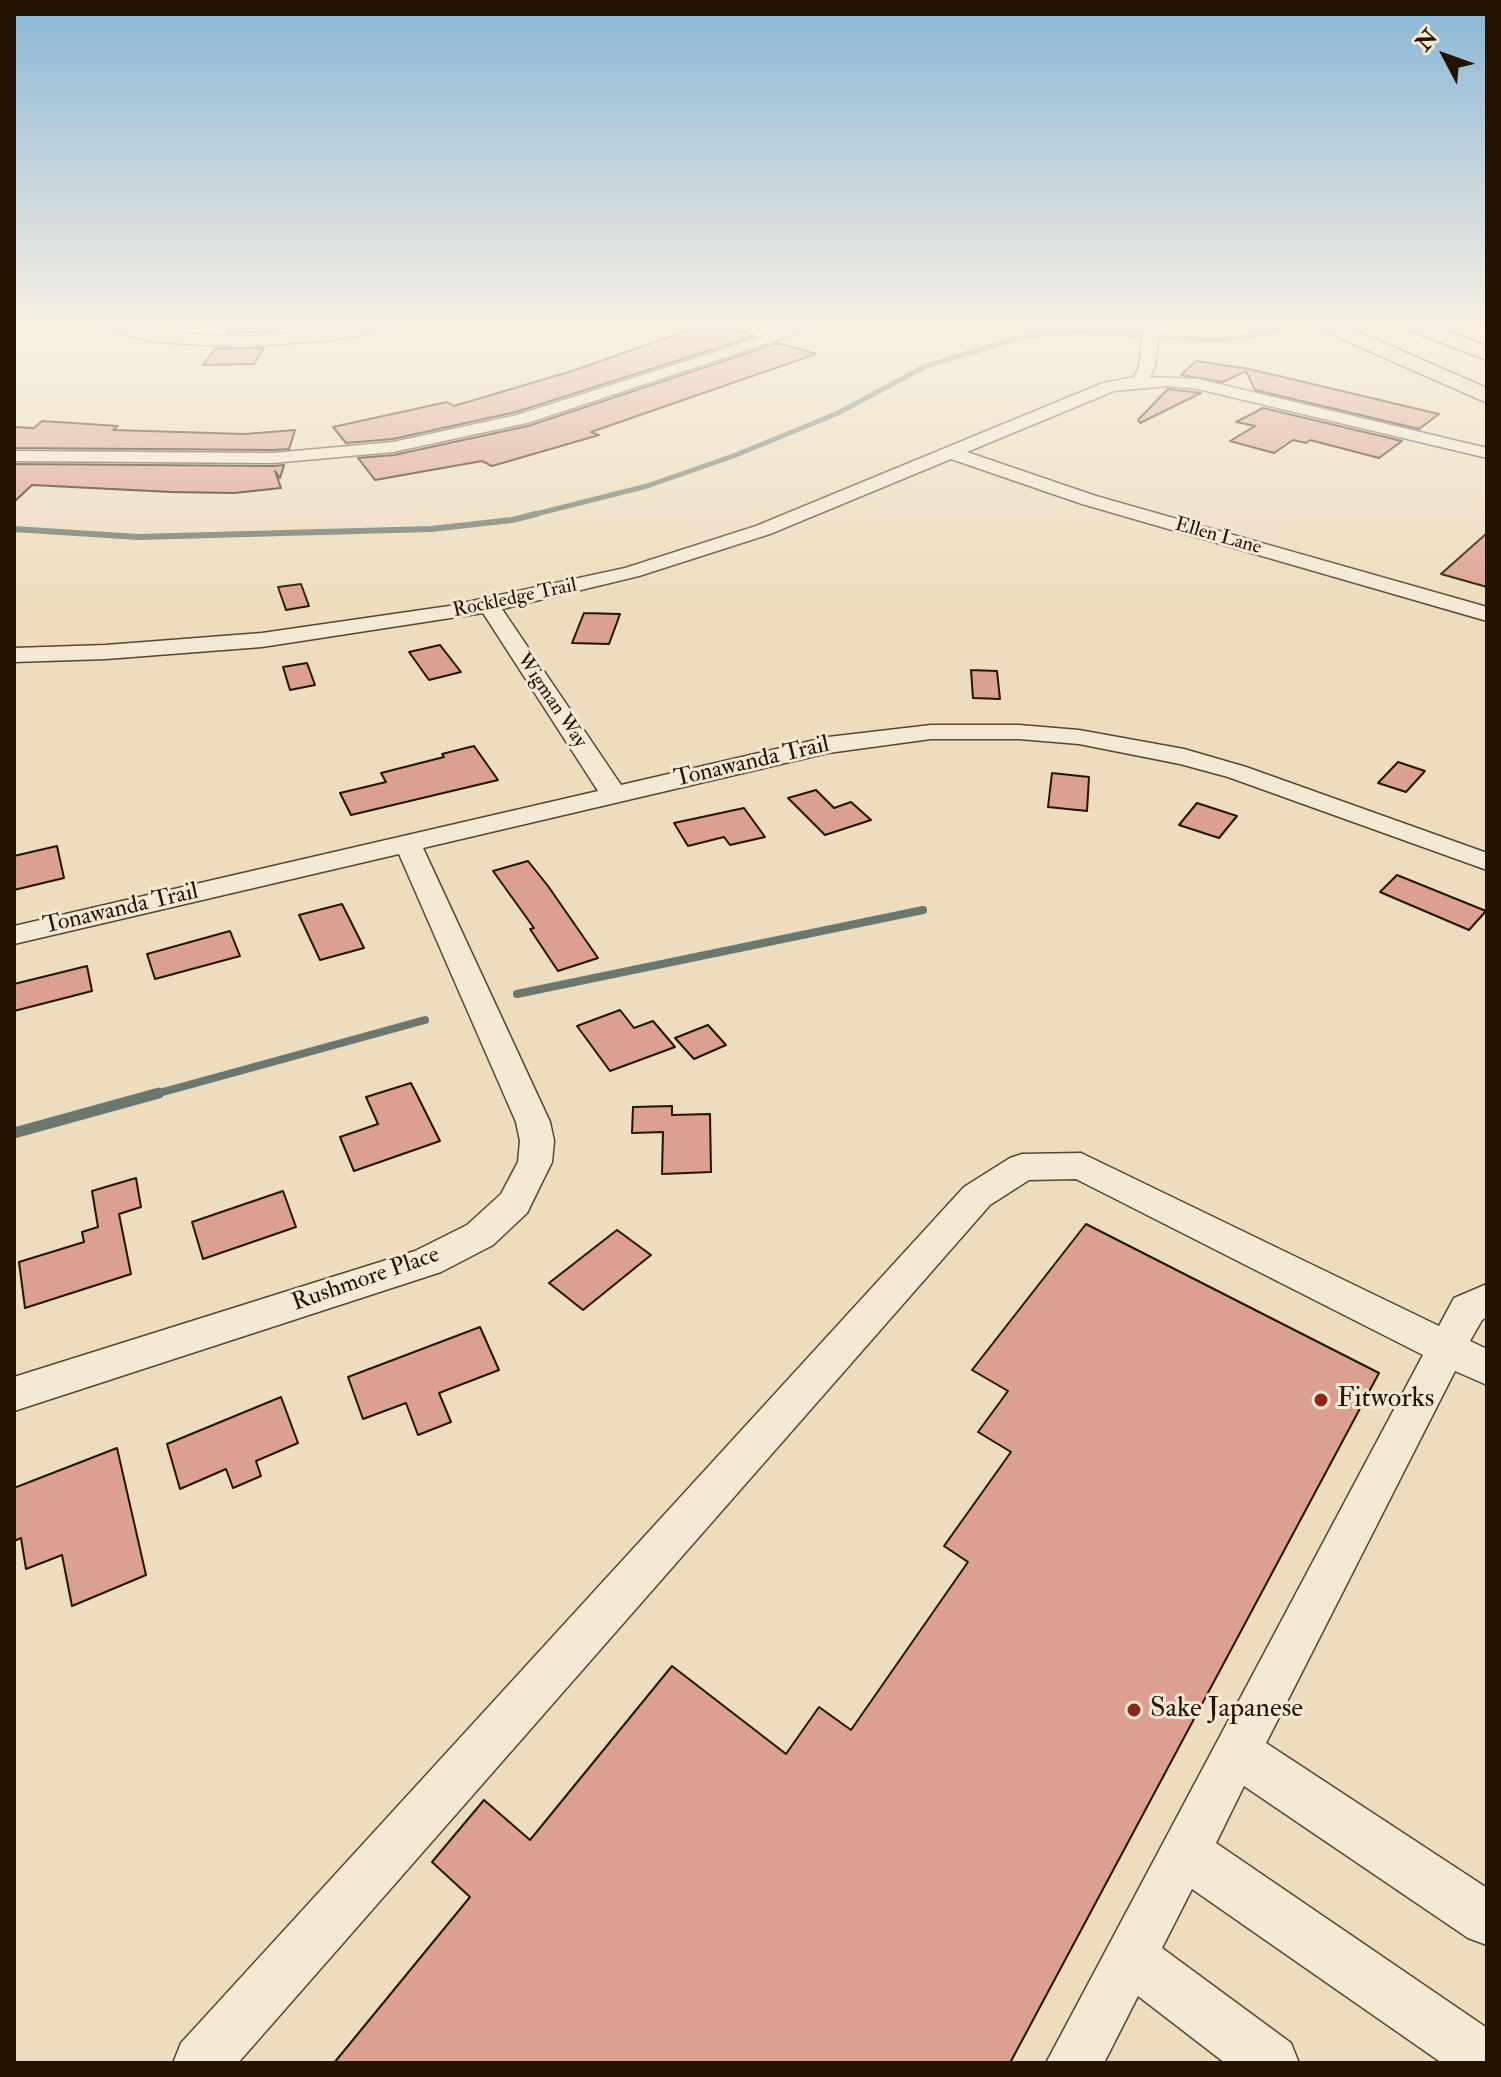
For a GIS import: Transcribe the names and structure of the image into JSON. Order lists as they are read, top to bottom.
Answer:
{
  "streets": {
    "street": [
      "Ellen Lane",
      "Rockledge Trail",
      "Wigman Way",
      "Tonawanda Trail",
      "Rushmore Place"
    ]
  },
  "crossings": [
    ["Ellen Lane", "Rockledge Trail"],
    ["Rockledge Trail", "Wigman Way"],
    ["Wigman Way", "Tonawanda Trail"],
    ["Tonawanda Trail", "Rushmore Place"]
  ],
  "places": ["Fitworks", "Sake Japanese"],
  "north": "top left"
}
